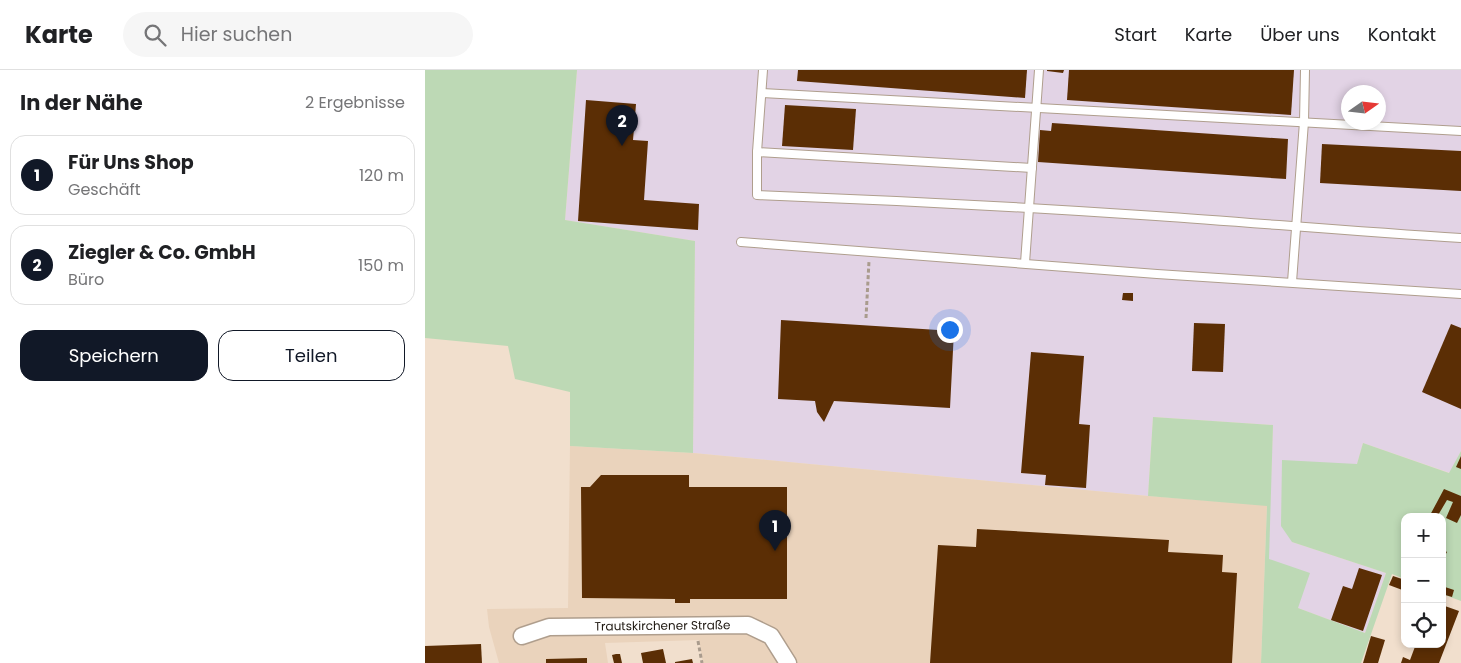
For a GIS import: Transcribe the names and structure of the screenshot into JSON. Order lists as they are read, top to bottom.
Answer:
{
  "streets": {
    "street": ["Trautskirchener Straße"]
  },
  "north": "right",
  "page": {
    "header": "Karte",
    "search": "Hier suchen",
    "nav": [
      "Start",
      "Karte",
      "Über uns",
      "Kontakt"
    ],
    "heading": ["In der Nähe", "2 Ergebnisse"],
    "pins": ["2", "1"],
    "list": [
      {
        "mark": "1",
        "name": "Für Uns Shop",
        "note": "Geschäft",
        "value": "120 m"
      },
      {
        "mark": "2",
        "name": "Ziegler & Co. GmbH",
        "note": "Büro",
        "value": "150 m"
      }
    ],
    "buttons": ["Speichern", "Teilen"],
    "map_buttons": ["+", "−"]
  }
}
